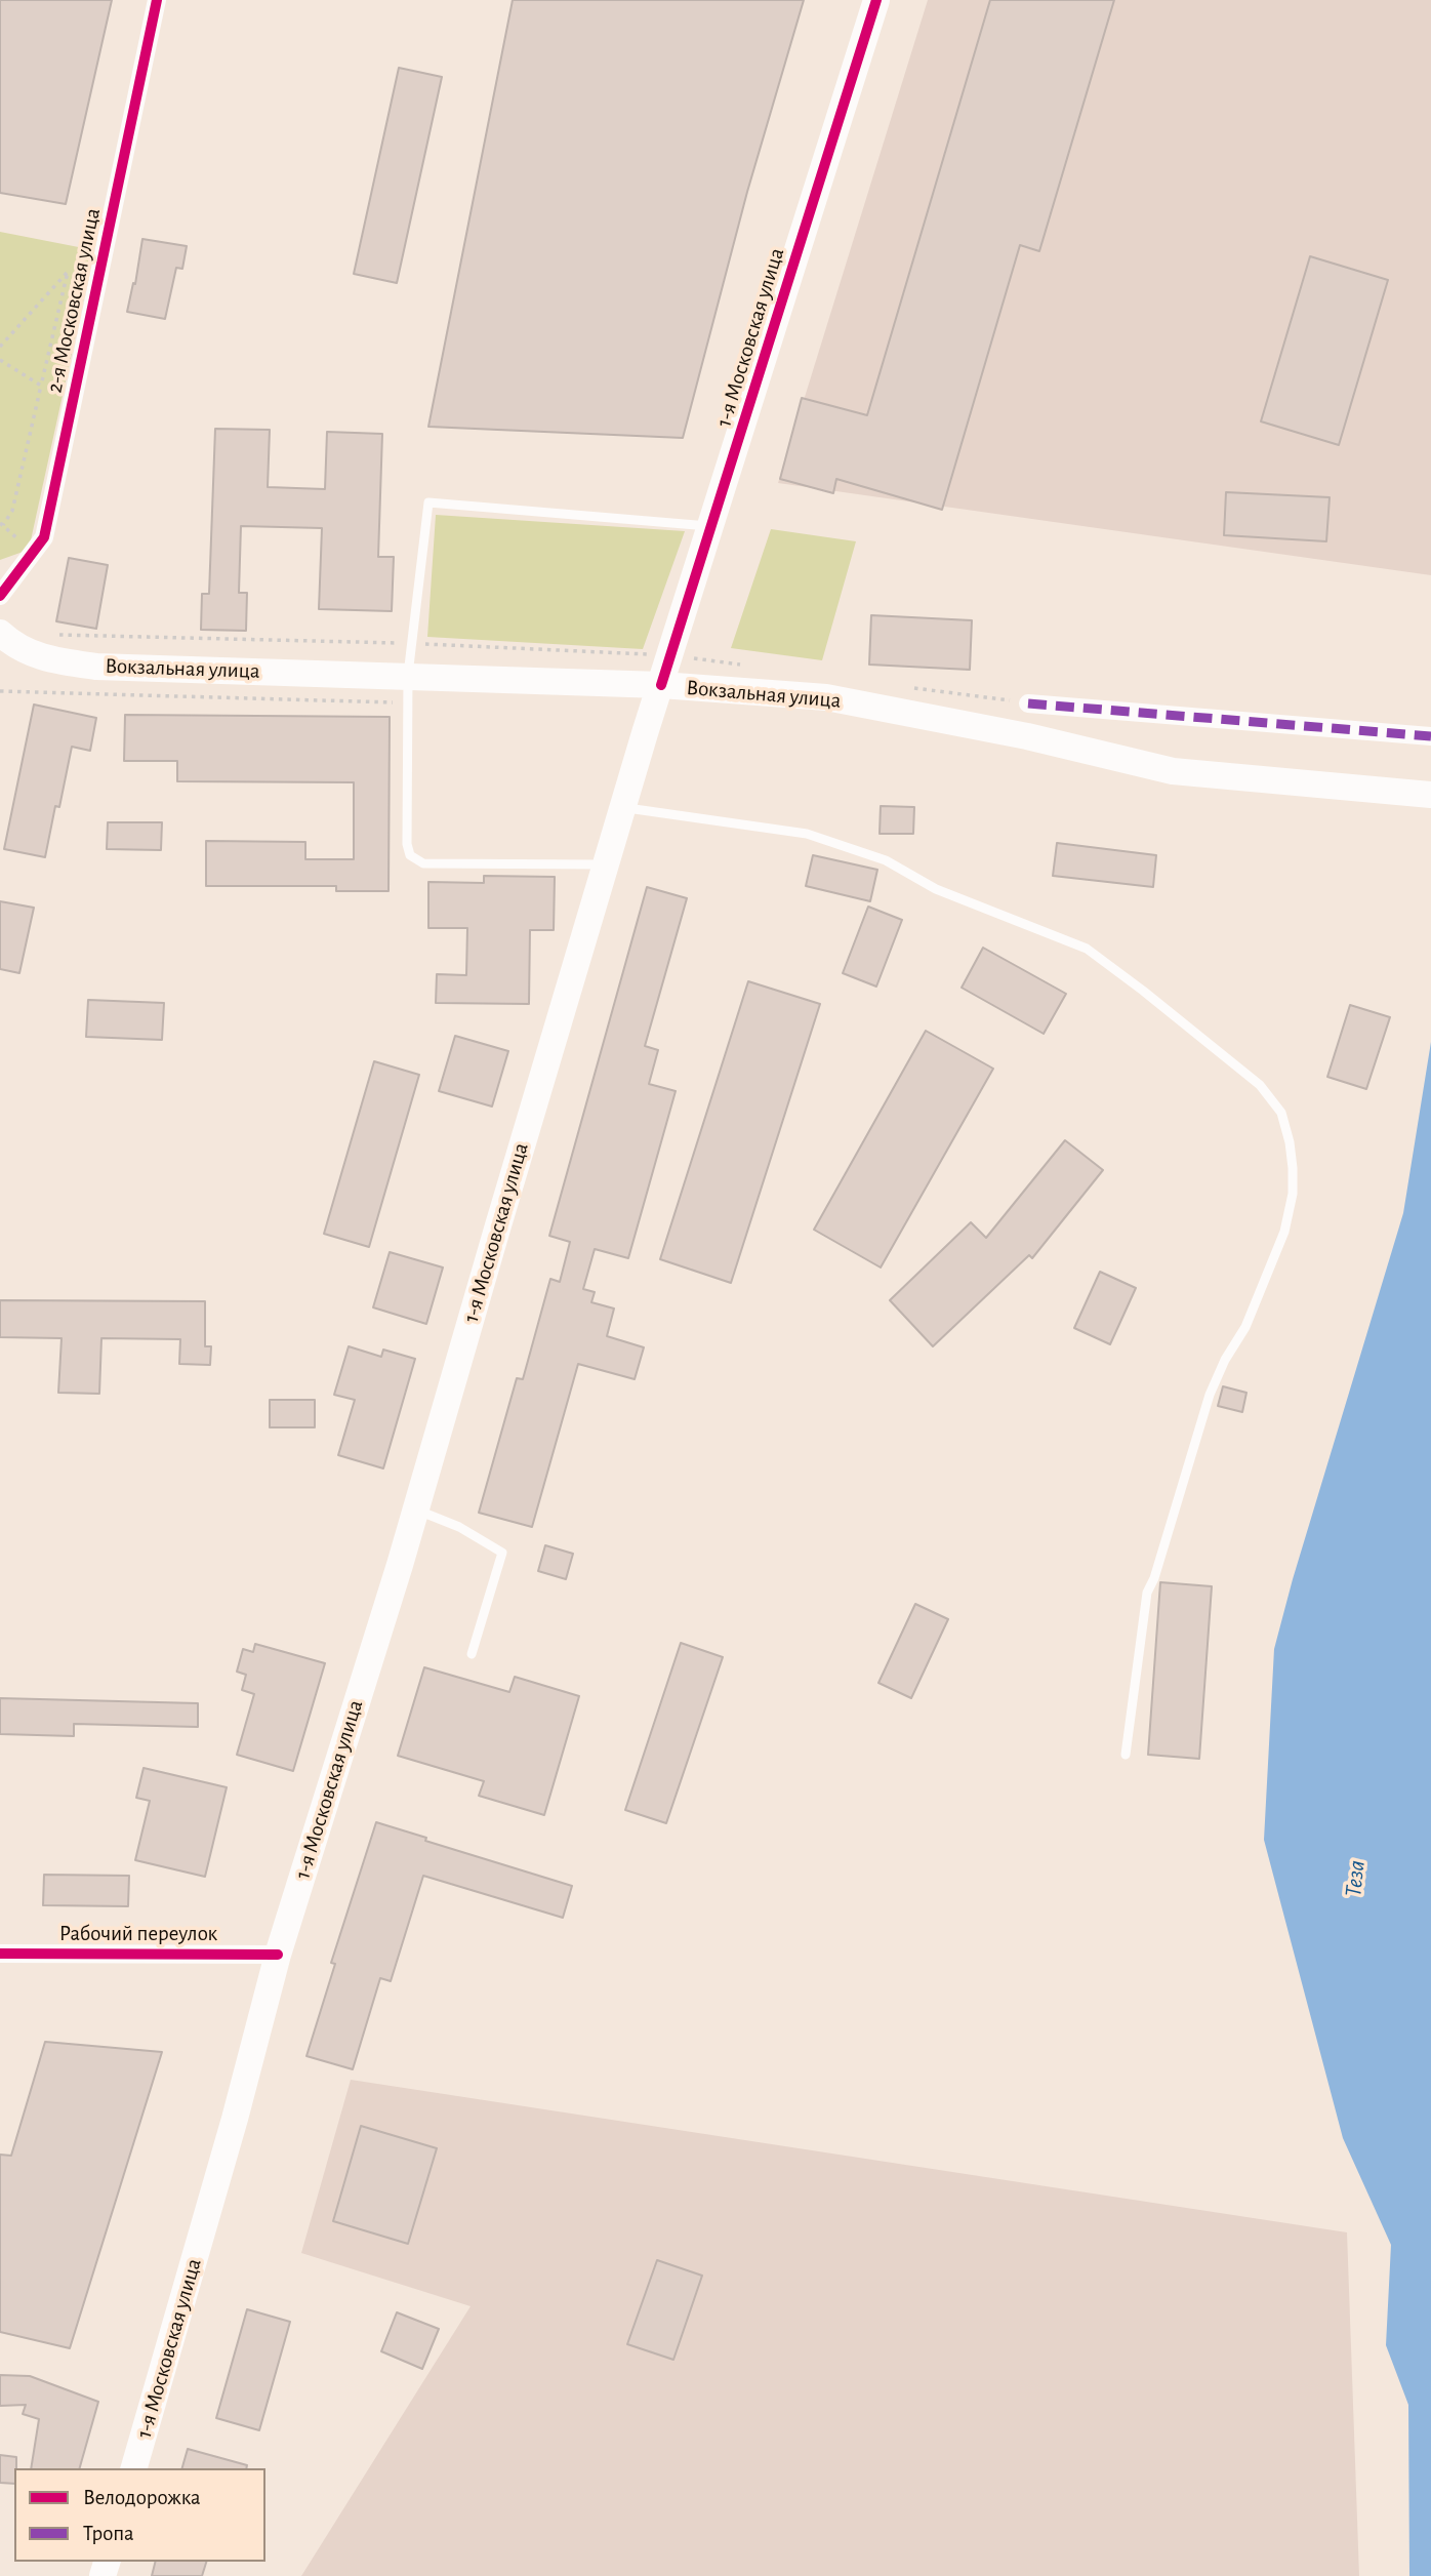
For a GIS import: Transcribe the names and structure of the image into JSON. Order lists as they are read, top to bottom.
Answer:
{
  "streets": {
    "main road": ["1-я Московская улица", "Вокзальная улица"],
    "street": ["2-я Московская улица", "Рабочий переулок"]
  },
  "crossings": [
    ["1-я Московская улица", "Вокзальная улица"],
    ["1-я Московская улица", "Рабочий переулок"]
  ],
  "water": ["Теза"],
  "legend": ["Велодорожка", "Тропа"]
}
